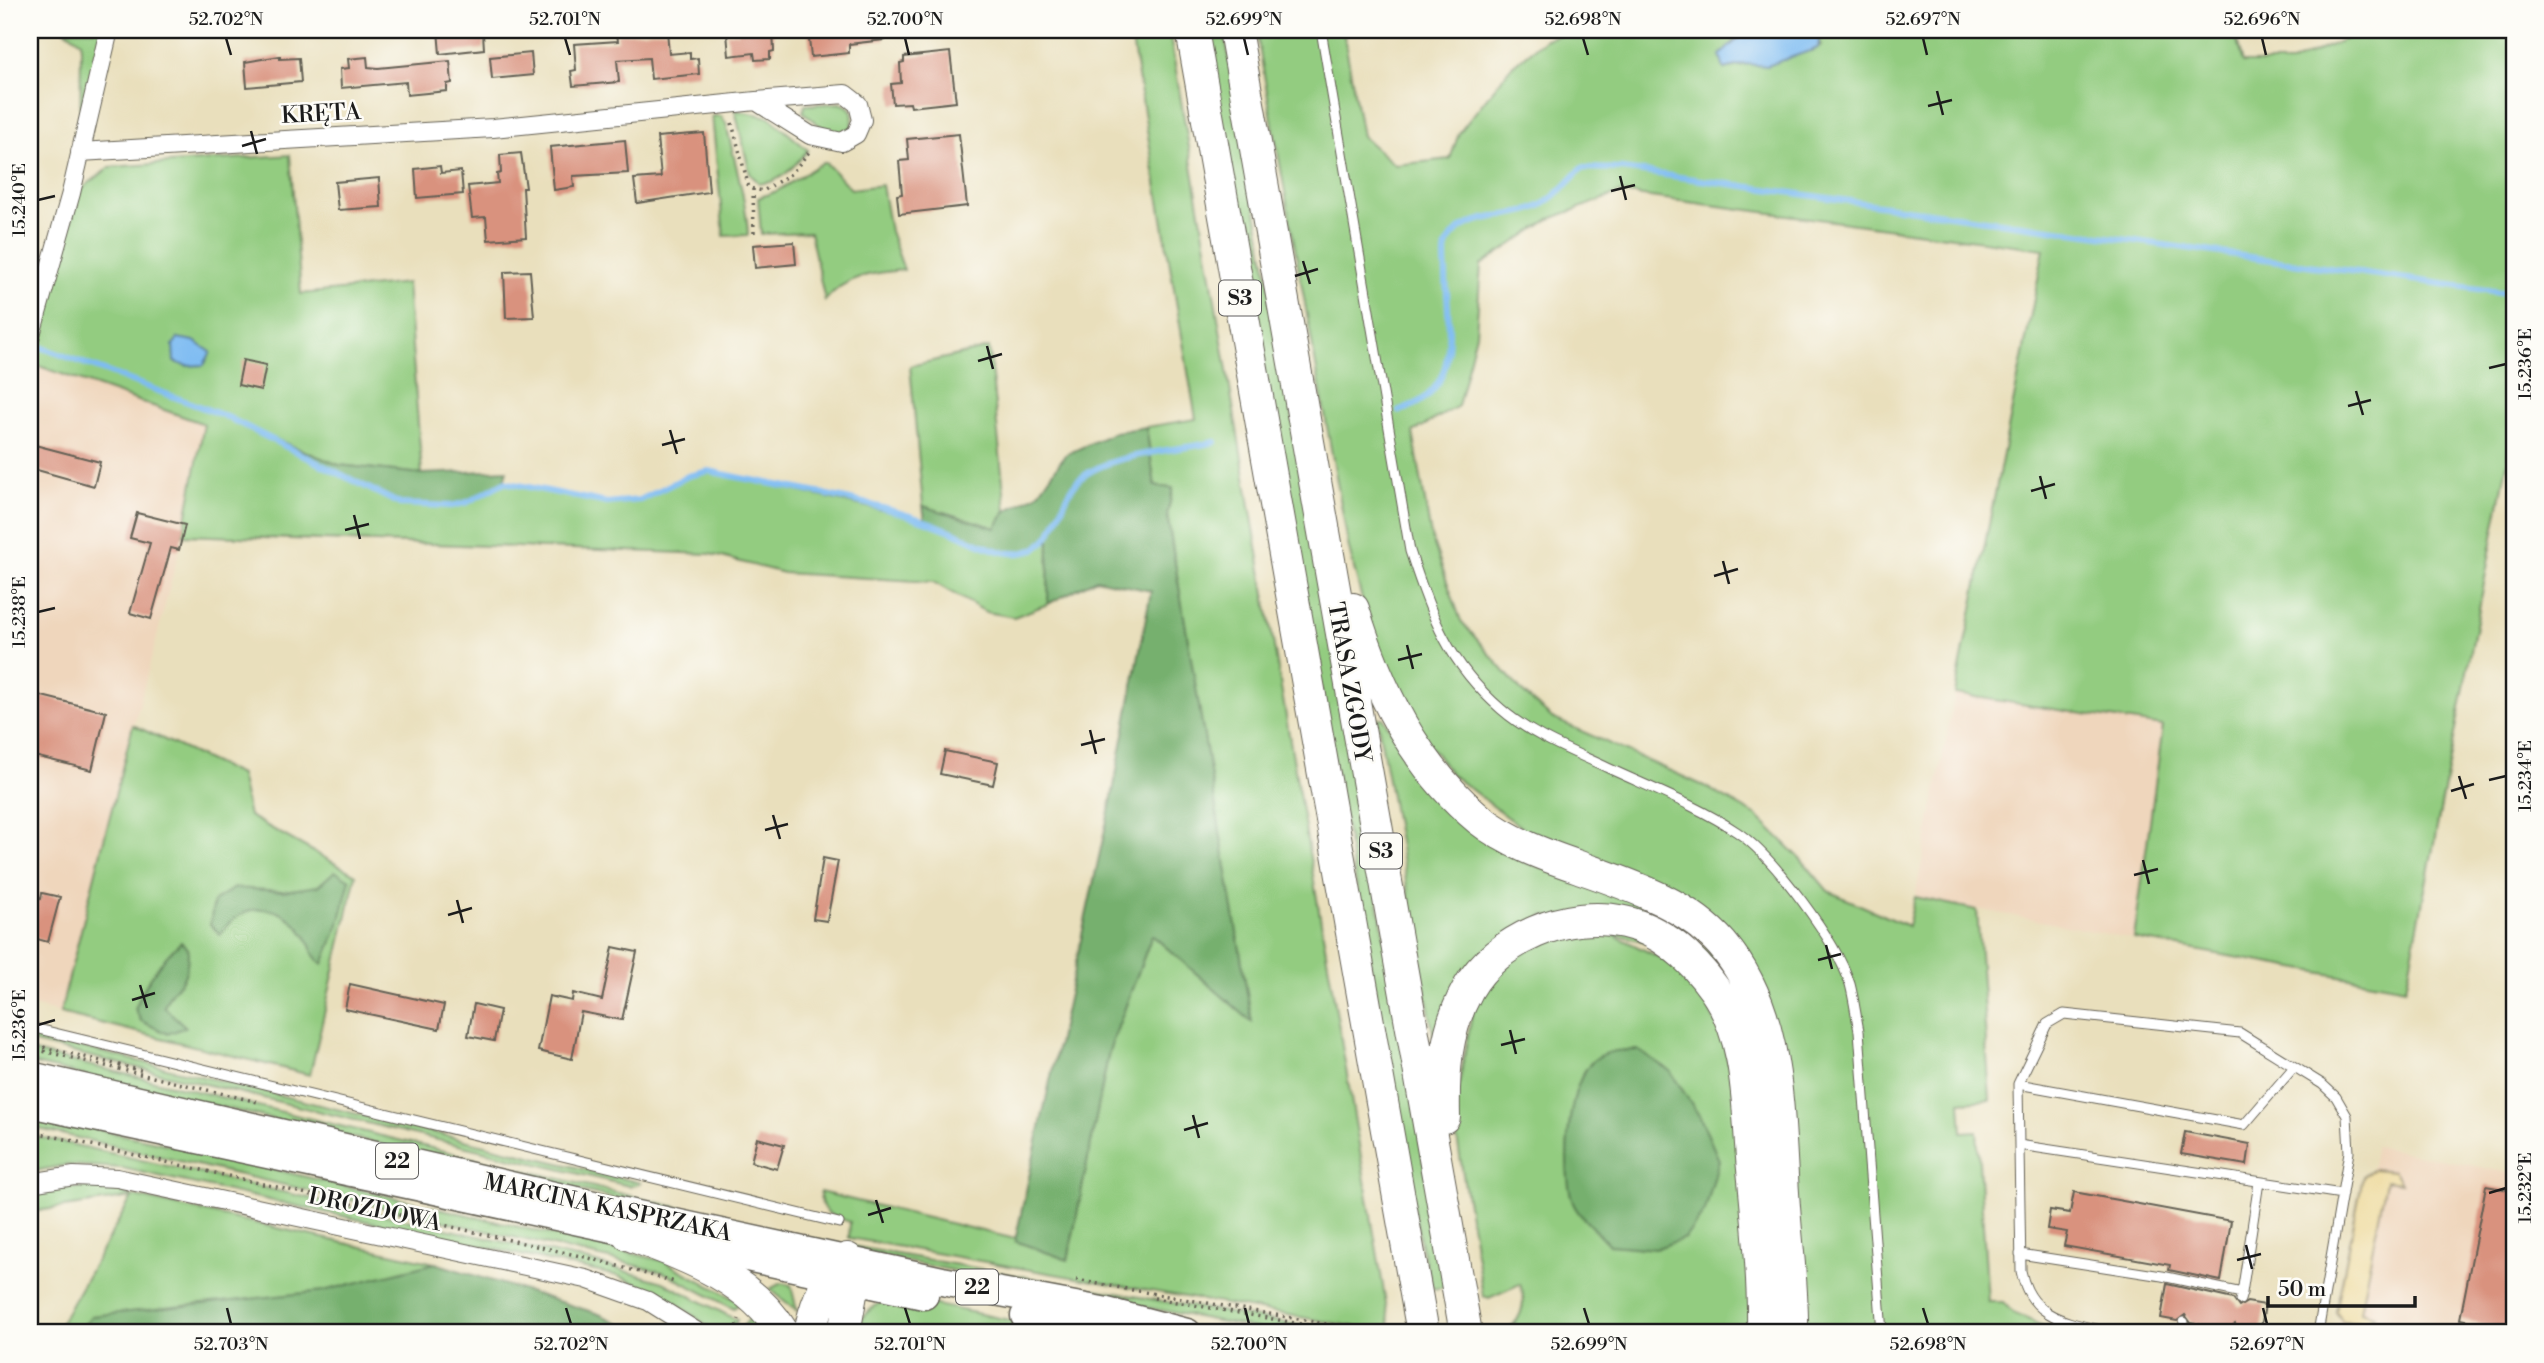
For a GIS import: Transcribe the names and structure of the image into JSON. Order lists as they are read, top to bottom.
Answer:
{
  "streets": {
    "highway": ["S3", "TRASA ZGODY"],
    "main road": ["22", "MARCINA KASPRZAKA"],
    "street": ["KRĘTA", "DROZDOWA"]
  },
  "scale_bar": "50 m",
  "coordinates": [
    "52.702°N",
    "52.701°N",
    "52.700°N",
    "52.699°N",
    "52.698°N",
    "52.697°N",
    "52.696°N",
    "15.240°E",
    "15.236°E",
    "15.238°E",
    "15.234°E",
    "15.232°E",
    "52.703°N"
  ]
}
